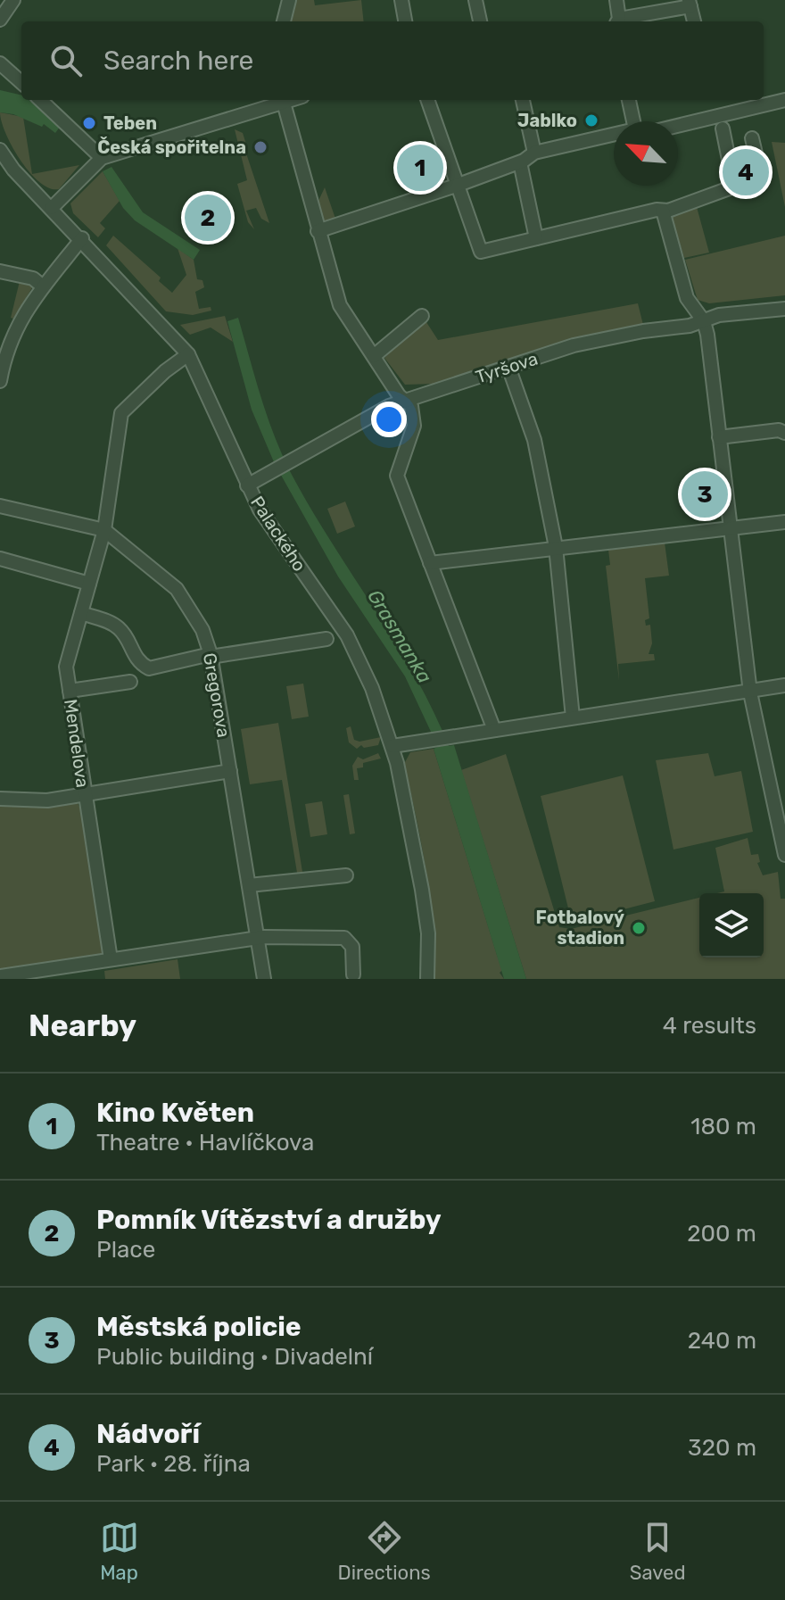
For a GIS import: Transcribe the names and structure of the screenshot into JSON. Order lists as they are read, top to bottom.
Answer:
{
  "streets": {
    "street": [
      "Tyršova",
      "Palackého",
      "Gregorova",
      "Mendelova"
    ]
  },
  "crossings": [
    ["Tyršova", "Palackého"],
    ["Gregorova", "Mendelova"]
  ],
  "water": ["Grasmanka"],
  "places": [
    "Jablko",
    "Teben",
    "Česká spořitelna",
    "Fotbalový stadion"
  ],
  "north": "top left",
  "page": {
    "search": "Search here",
    "pins": [
      "1",
      "4",
      "2",
      "3"
    ],
    "heading": ["Nearby", "4 results"],
    "list": [
      {
        "mark": "1",
        "name": "Kino Květen",
        "note": "Theatre · Havlíčkova",
        "value": "180 m"
      },
      {
        "mark": "2",
        "name": "Pomník Vítězství a družby",
        "note": "Place",
        "value": "200 m"
      },
      {
        "mark": "3",
        "name": "Městská policie",
        "note": "Public building · Divadelní",
        "value": "240 m"
      },
      {
        "mark": "4",
        "name": "Nádvoří",
        "note": "Park · 28. října",
        "value": "320 m"
      }
    ],
    "nav": ["Map", "Directions", "Saved"]
  }
}
